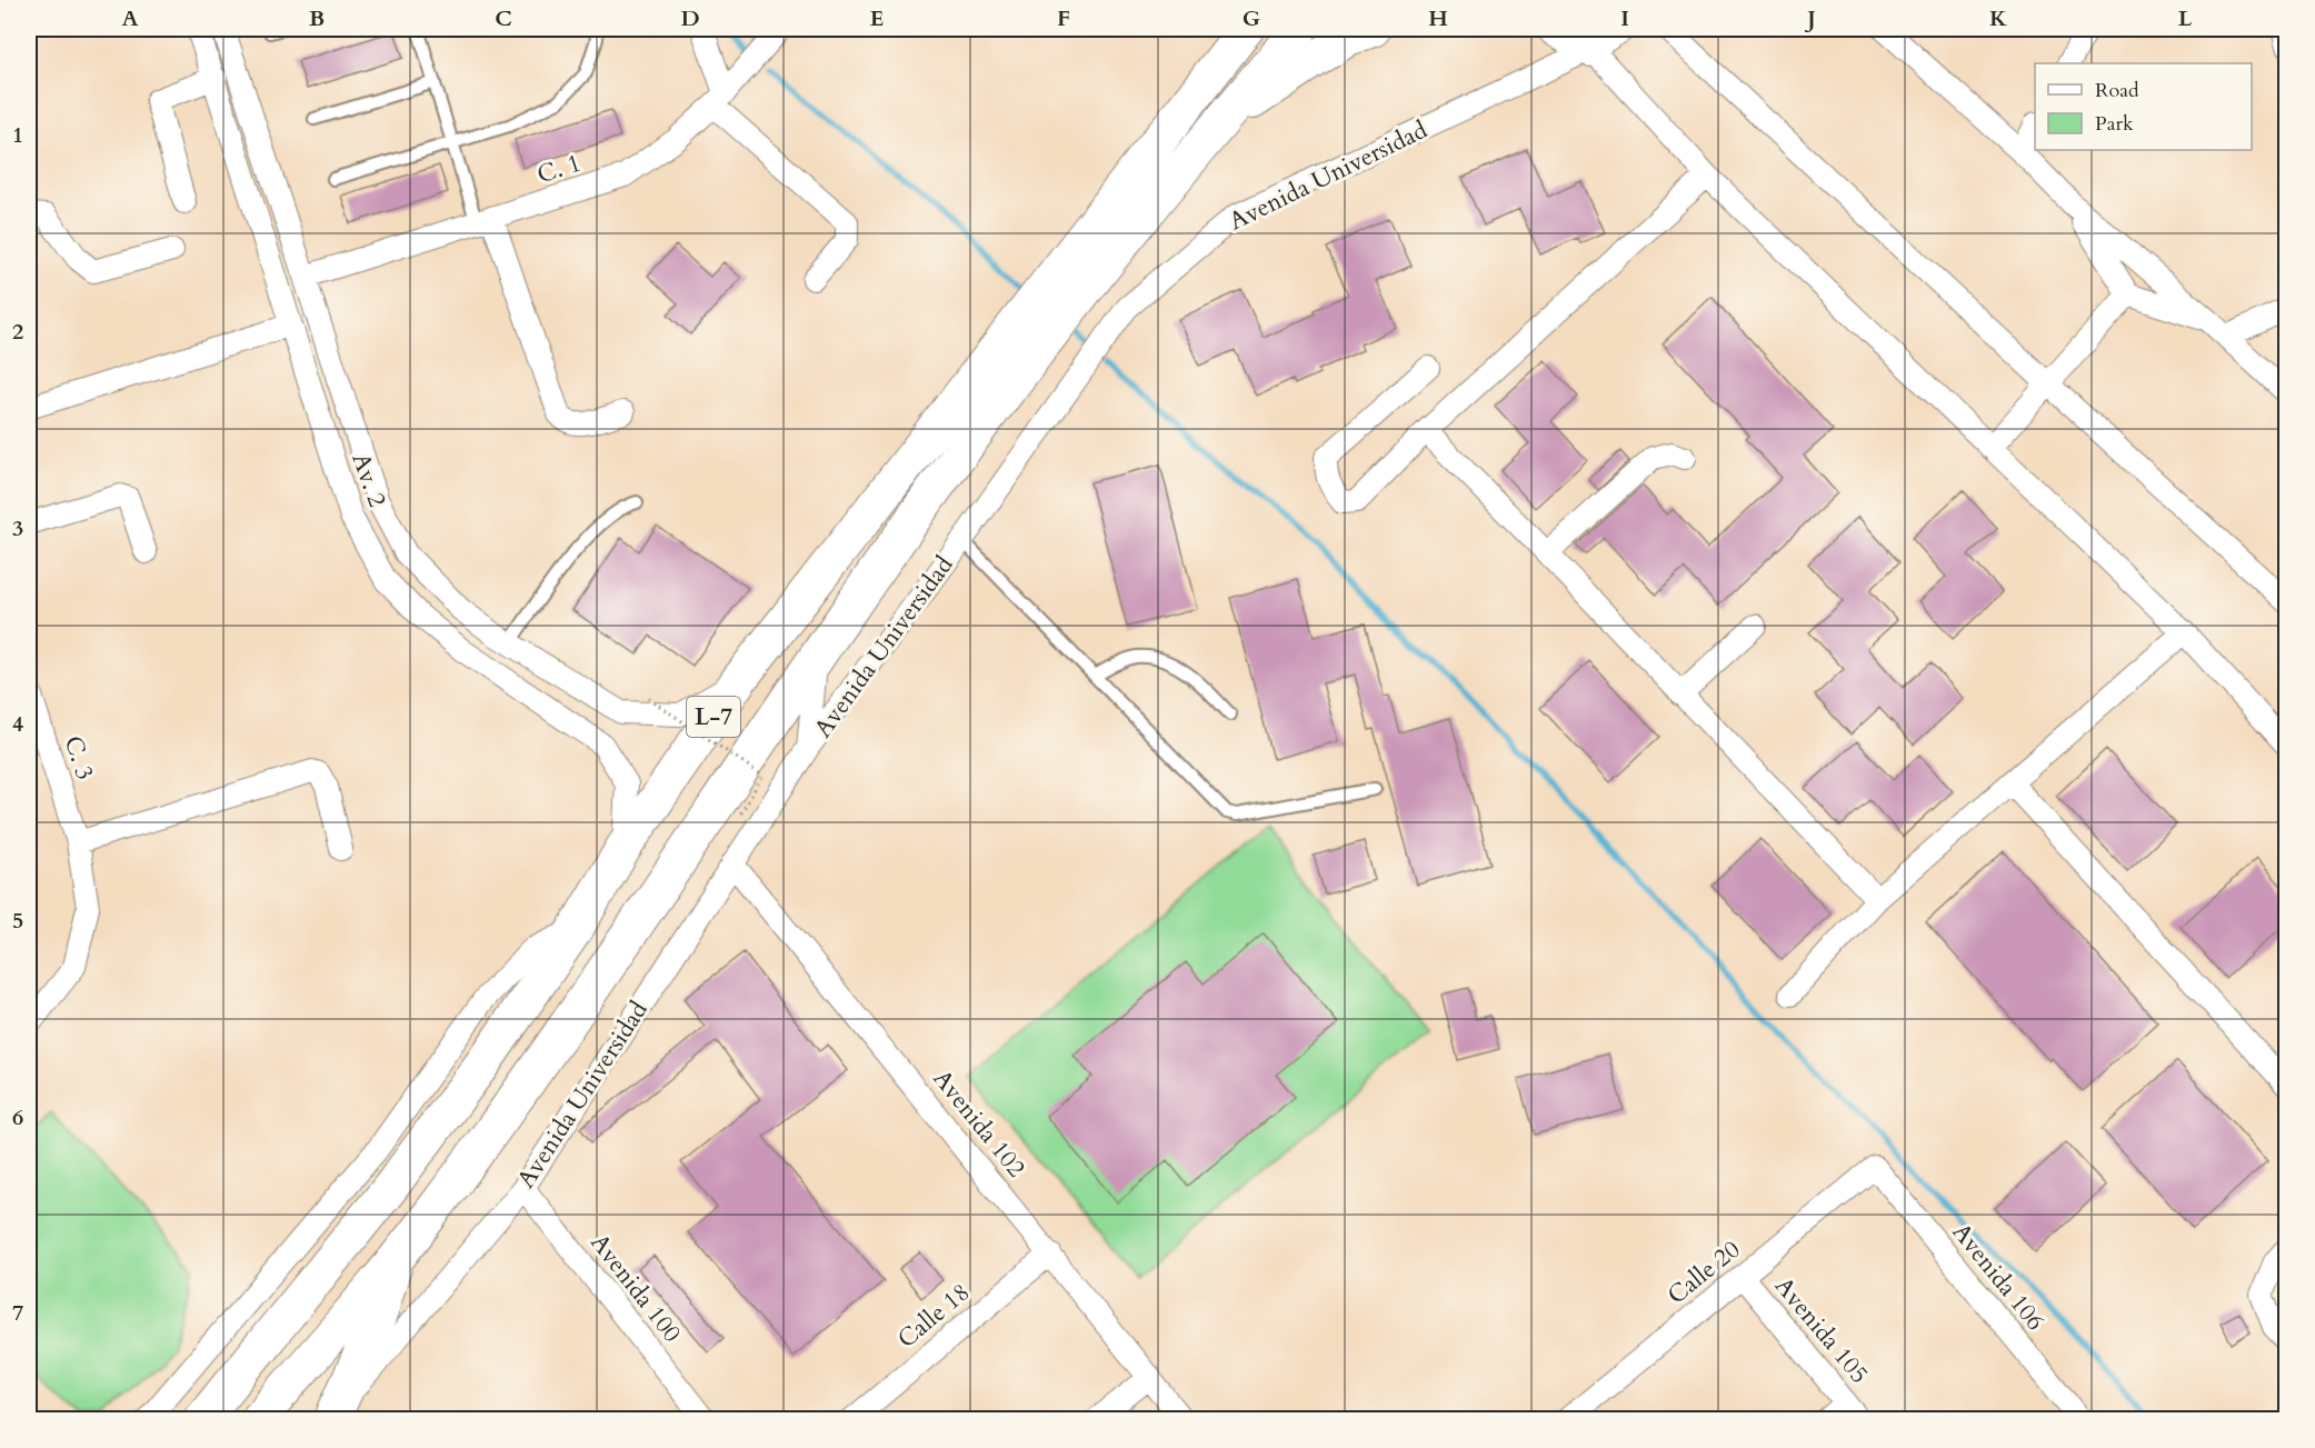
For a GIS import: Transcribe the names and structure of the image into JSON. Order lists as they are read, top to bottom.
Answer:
{
  "streets": {
    "main road": ["Avenida Universidad", "L-7"],
    "street": [
      "C. 1",
      "Av. 2",
      "C. 3",
      "Avenida 102",
      "Calle 20",
      "Avenida 106",
      "Avenida 100",
      "Calle 18",
      "Avenida 105"
    ]
  },
  "crossings": [
    ["C. 1", "Av. 2"],
    ["Avenida Universidad", "Avenida 102"],
    ["Avenida Universidad", "Avenida 100"],
    ["Av. 2", "L-7"],
    ["Avenida 102", "Calle 18"],
    ["Calle 20", "Avenida 106"],
    ["Calle 20", "Avenida 105"]
  ],
  "legend": ["Road", "Park"],
  "grid": {
    "columns": [
      "A",
      "B",
      "C",
      "D",
      "E",
      "F",
      "G",
      "H",
      "I",
      "J",
      "K",
      "L"
    ],
    "rows": [
      "1",
      "2",
      "3",
      "4",
      "5",
      "6",
      "7"
    ]
  }
}
